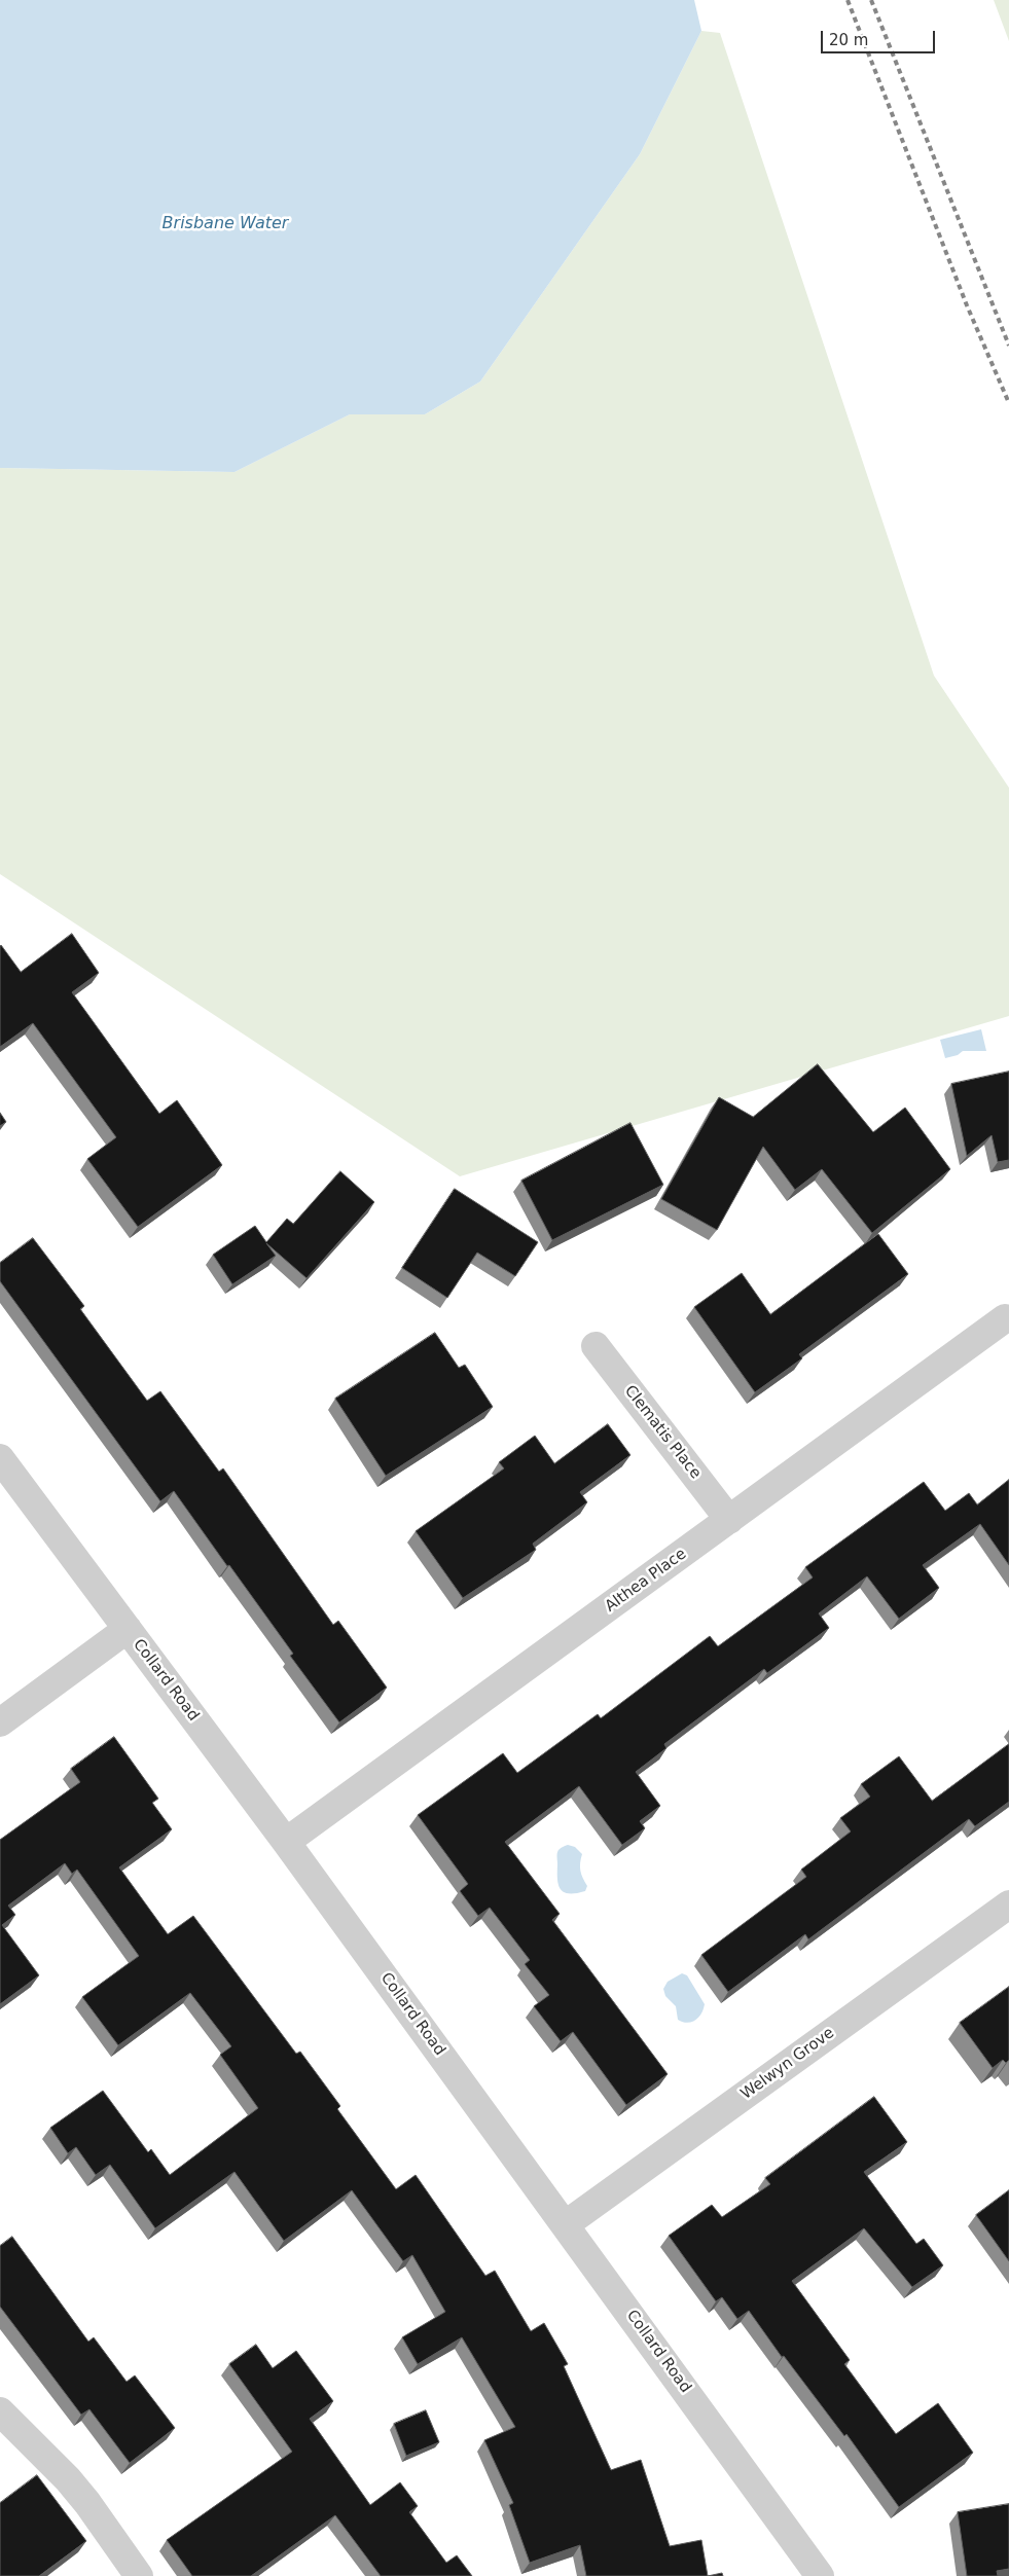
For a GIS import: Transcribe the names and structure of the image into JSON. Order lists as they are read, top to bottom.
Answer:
{
  "streets": {
    "street": [
      "Clematis Place",
      "Althea Place",
      "Collard Road",
      "Welwyn Grove"
    ]
  },
  "crossings": [
    ["Clematis Place", "Althea Place"],
    ["Althea Place", "Collard Road"],
    ["Collard Road", "Welwyn Grove"]
  ],
  "water": ["Brisbane Water"],
  "scale_bar": "20 m"
}
